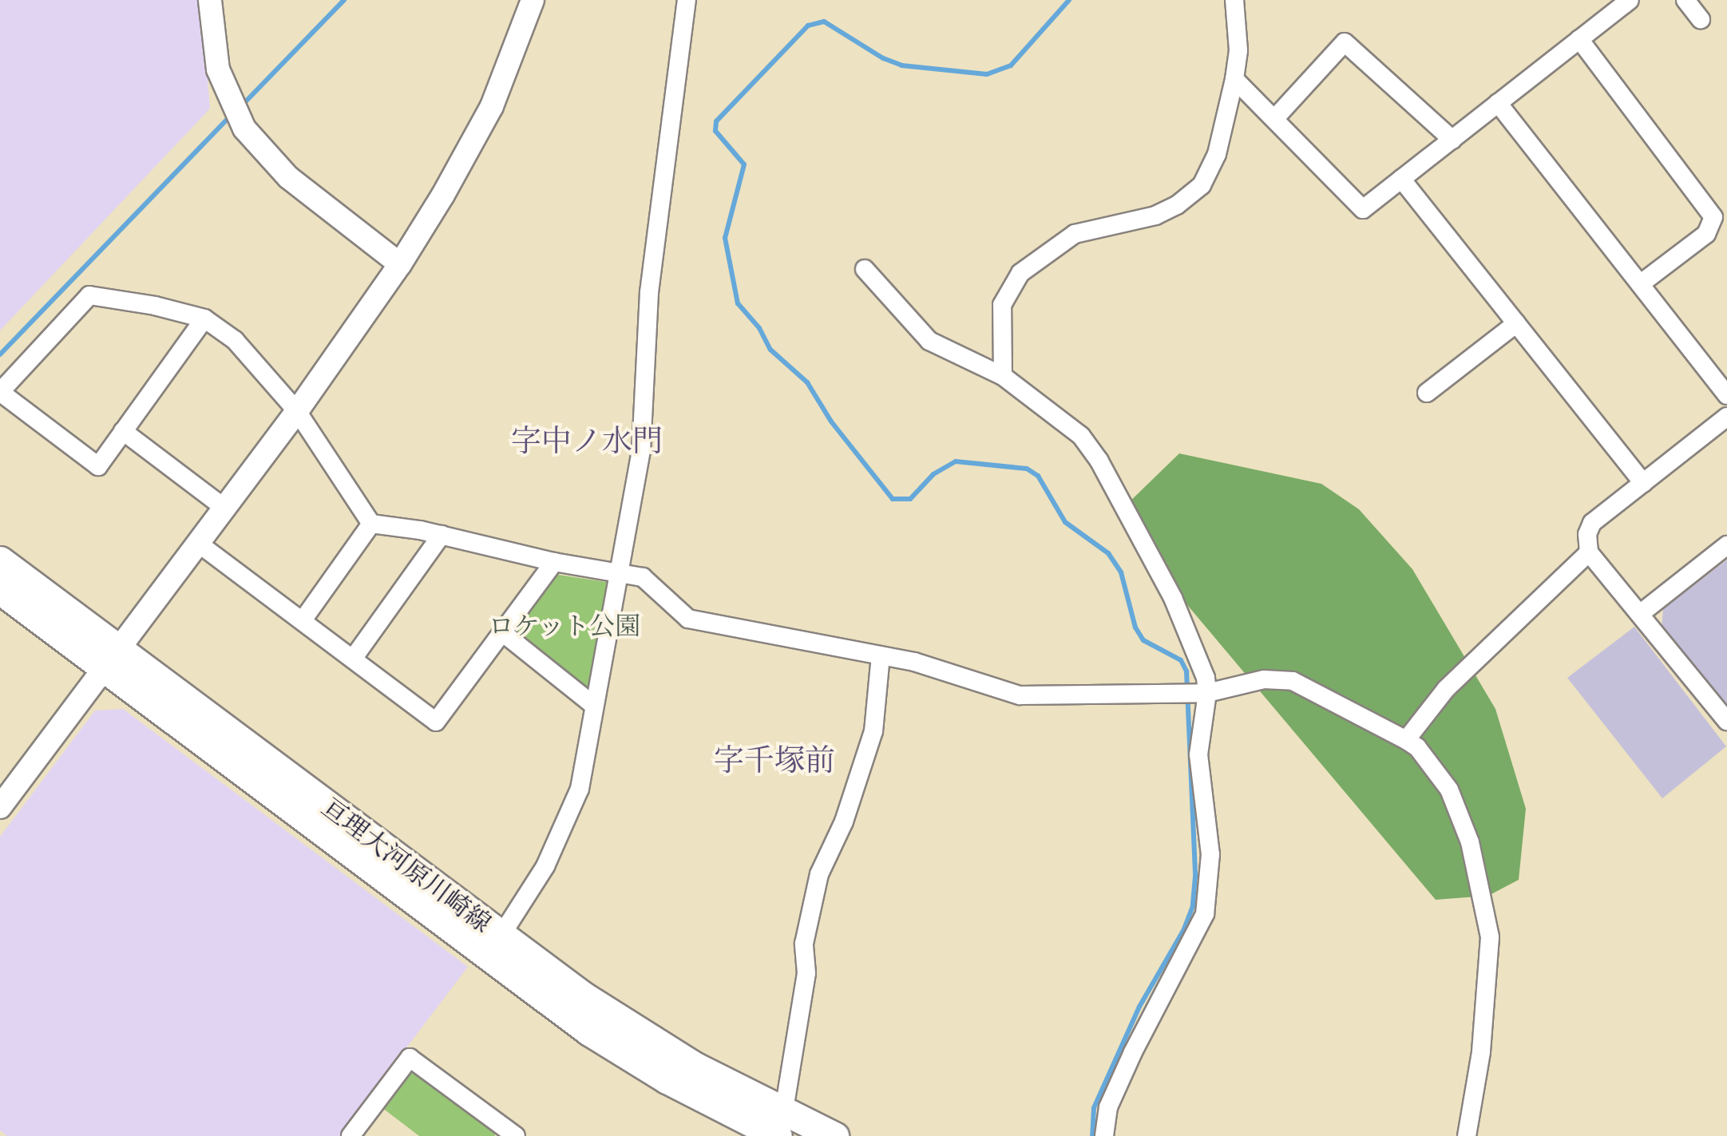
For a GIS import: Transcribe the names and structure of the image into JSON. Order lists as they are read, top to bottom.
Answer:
{
  "streets": {
    "main road": ["亘理大河原川崎線"]
  },
  "districts": ["字中ノ水門", "字千塚前"],
  "parks": ["ロケット公園"]
}
